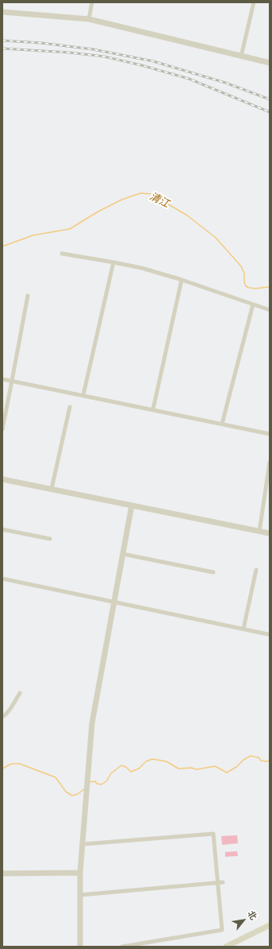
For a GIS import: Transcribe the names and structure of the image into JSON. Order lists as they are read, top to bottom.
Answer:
{
  "water": ["清江"],
  "north": "top right"
}
